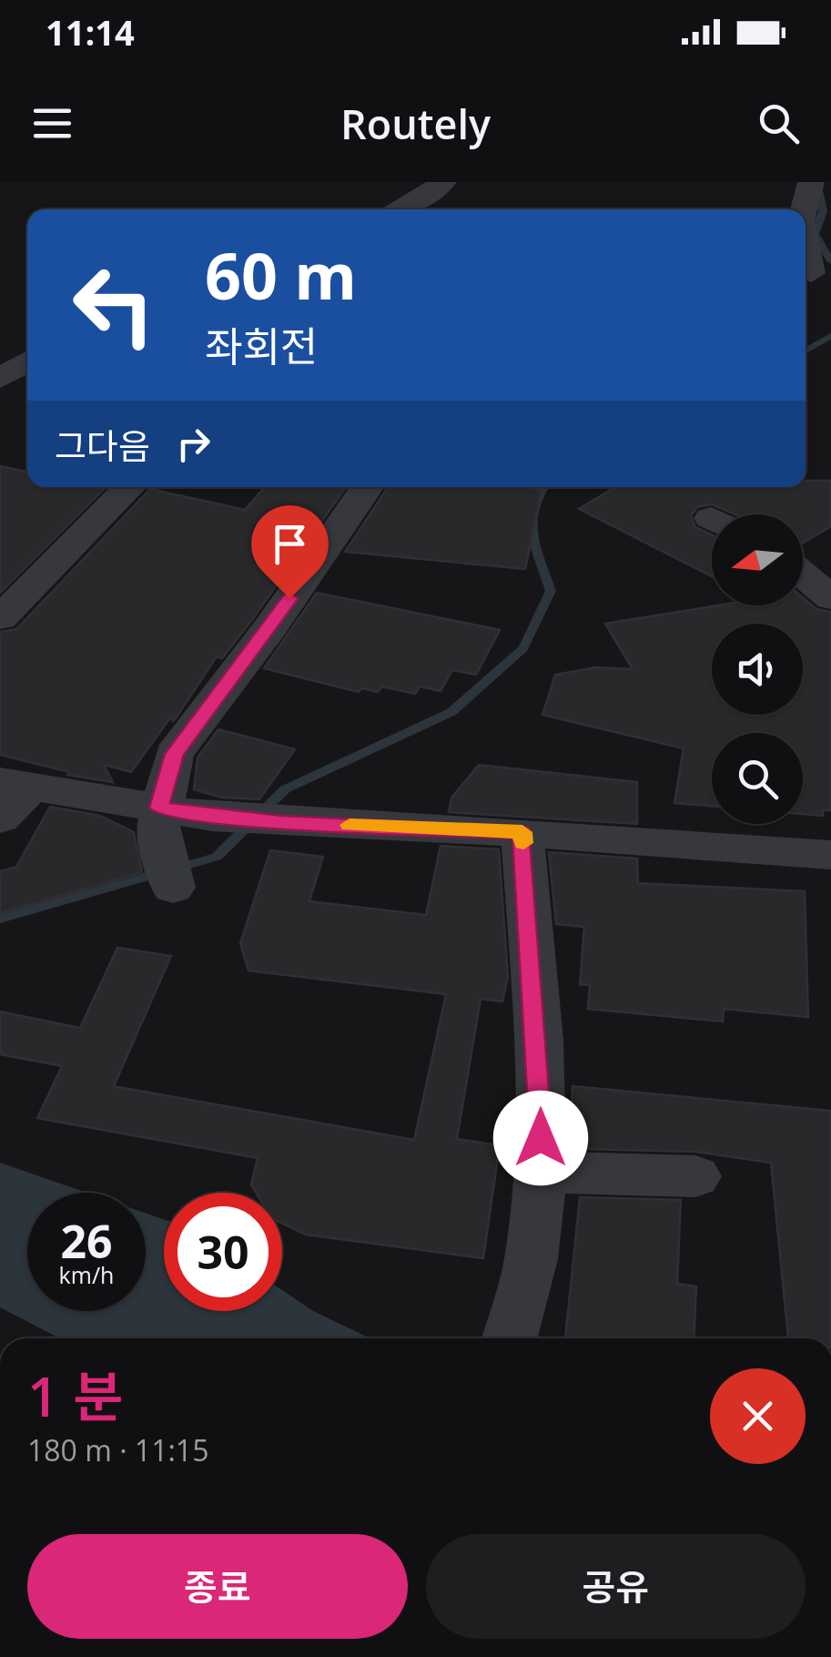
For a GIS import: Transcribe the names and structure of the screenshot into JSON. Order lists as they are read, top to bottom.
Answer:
{
  "north": "left",
  "page": {
    "status": "11:14",
    "header": "Routely",
    "turn": ["60 m", "좌회전"],
    "then": "그다음",
    "speed": "26 km/h",
    "limit": "30",
    "heading": ["1 분", "180 m · 11:15"],
    "buttons": ["종료", "공유"]
  }
}
